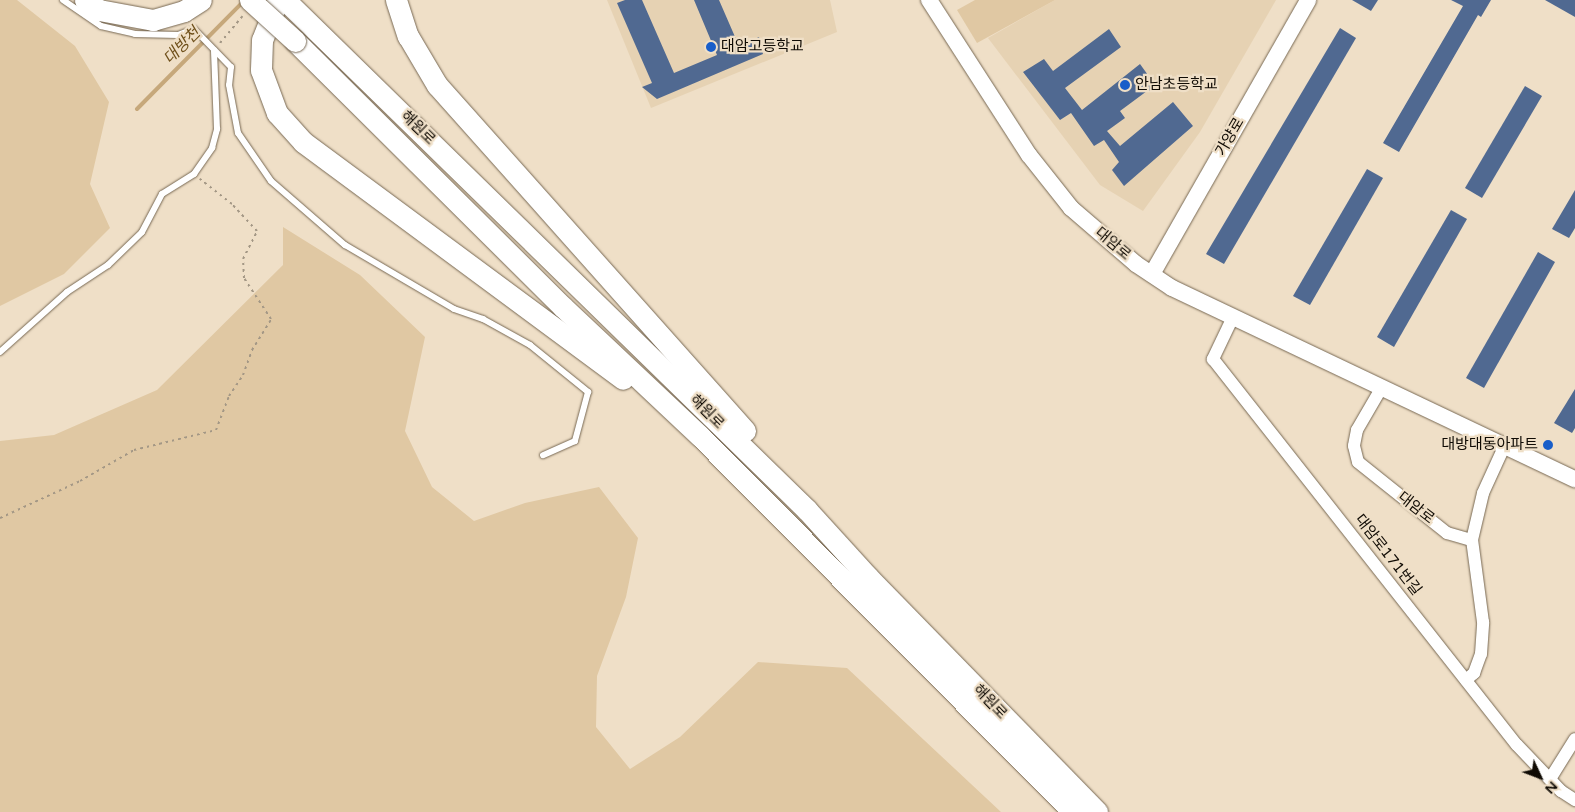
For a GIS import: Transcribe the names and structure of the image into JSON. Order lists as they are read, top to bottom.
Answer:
{
  "streets": {
    "highway": ["해원로"],
    "street": ["가양로", "대암로", "대암로171번길"]
  },
  "crossings": [
    ["가양로", "대암로"],
    ["대암로", "대암로171번길"]
  ],
  "water": ["대방천"],
  "places": ["대암고등학교", "안남초등학교", "대방대동아파트"],
  "north": "bottom right"
}
